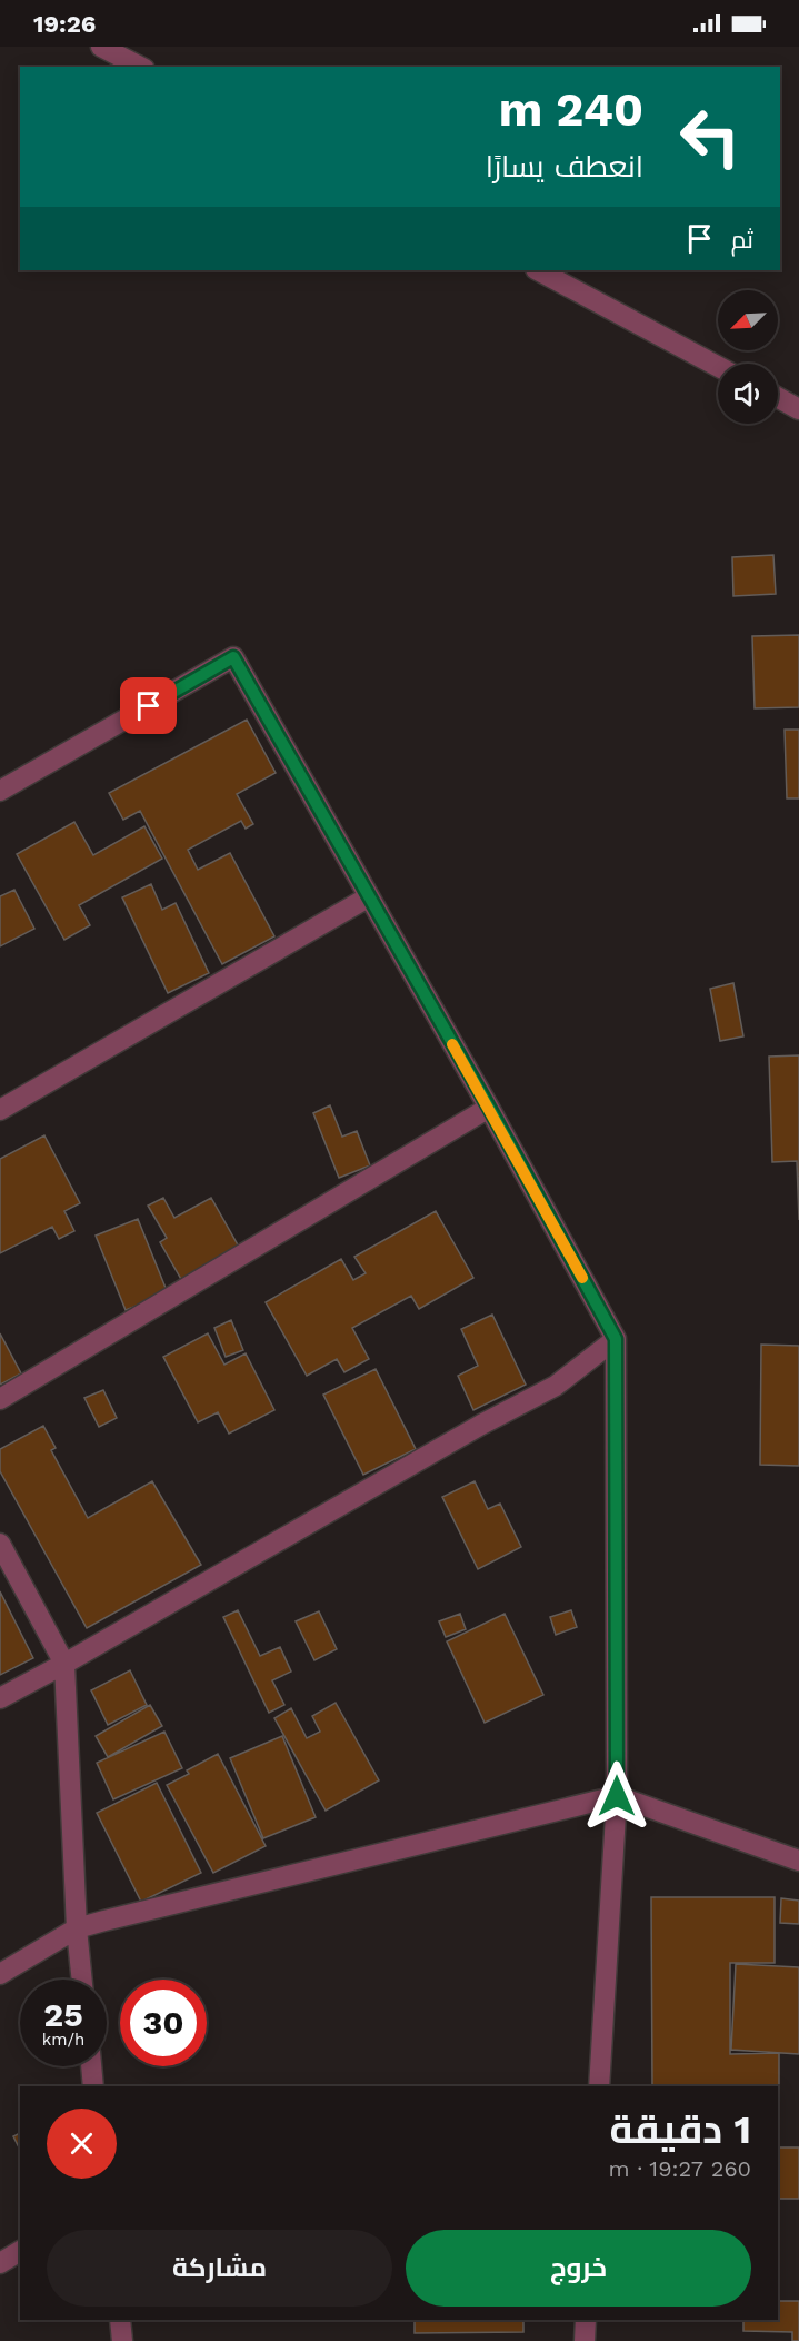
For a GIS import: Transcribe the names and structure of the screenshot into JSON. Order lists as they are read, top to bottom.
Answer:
{
  "north": "bottom left",
  "page": {
    "status": "19:26",
    "turn": ["240 m", "انعطف يسارًا"],
    "then": "ثم",
    "speed": "25 km/h",
    "limit": "30",
    "heading": ["1 دقيقة", "260 m · 19:27"],
    "buttons": ["خروج", "مشاركة"]
  }
}
